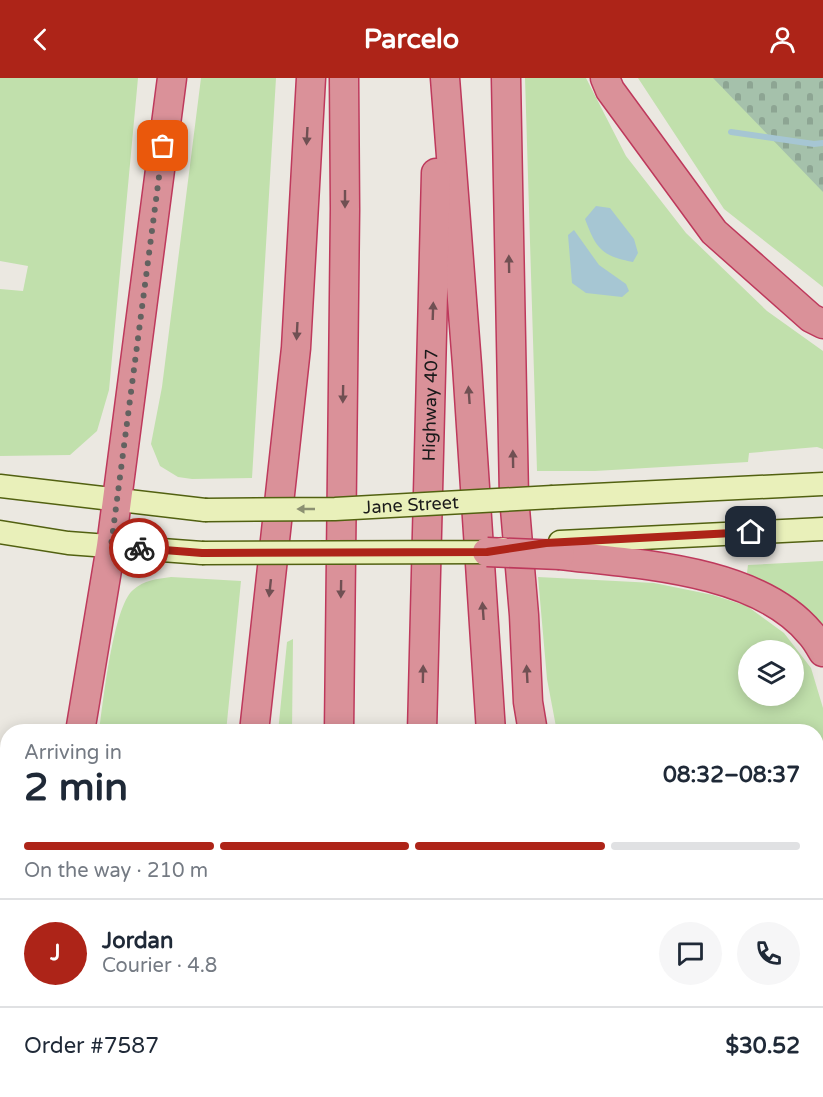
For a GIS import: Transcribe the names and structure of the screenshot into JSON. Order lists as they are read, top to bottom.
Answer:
{
  "streets": {
    "highway": ["Highway 407"],
    "main road": ["Jane Street"]
  },
  "page": {
    "header": "Parcelo",
    "heading": ["2 min", "Arriving in", "08:32–08:37"],
    "panel": [
      "Jordan",
      "Courier · 4.8",
      "Order #7587",
      "$30.52"
    ],
    "bar": "On the way · 210 m",
    "round": "J"
  }
}
